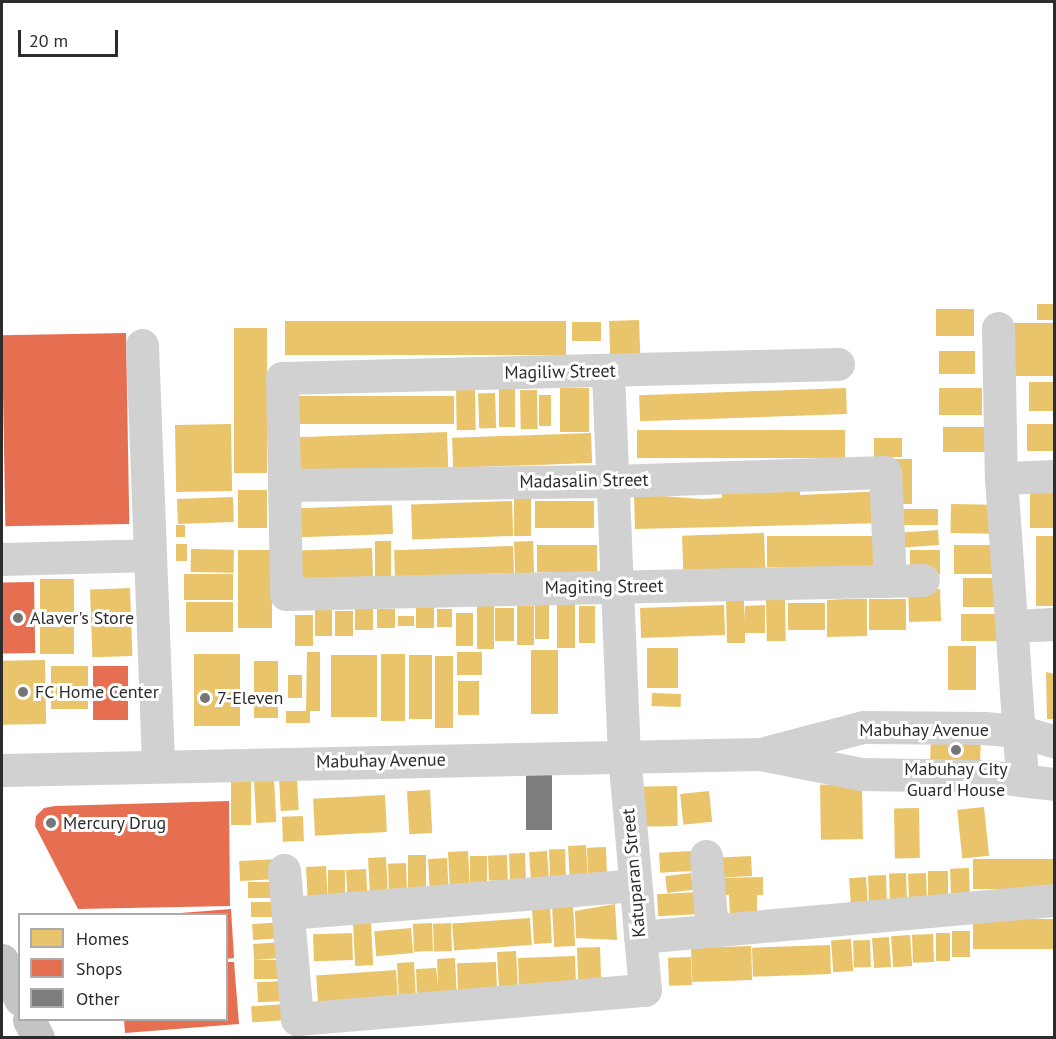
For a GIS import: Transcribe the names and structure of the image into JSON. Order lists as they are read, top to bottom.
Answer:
{
  "streets": {
    "street": [
      "Magiliw Street",
      "Madasalin Street",
      "Magiting Street",
      "Mabuhay Avenue",
      "Katuparan Street"
    ]
  },
  "crossings": [
    ["Magiliw Street", "Madasalin Street"],
    ["Magiliw Street", "Magiting Street"],
    ["Magiliw Street", "Katuparan Street"],
    ["Madasalin Street", "Magiting Street"],
    ["Madasalin Street", "Katuparan Street"],
    ["Magiting Street", "Katuparan Street"],
    ["Mabuhay Avenue", "Katuparan Street"]
  ],
  "places": [
    "Alaver's Store",
    "FC Home Center",
    "7-Eleven",
    "Mabuhay City Guard House",
    "Mercury Drug"
  ],
  "legend": ["Homes", "Shops", "Other"],
  "scale_bar": "20 m"
}
